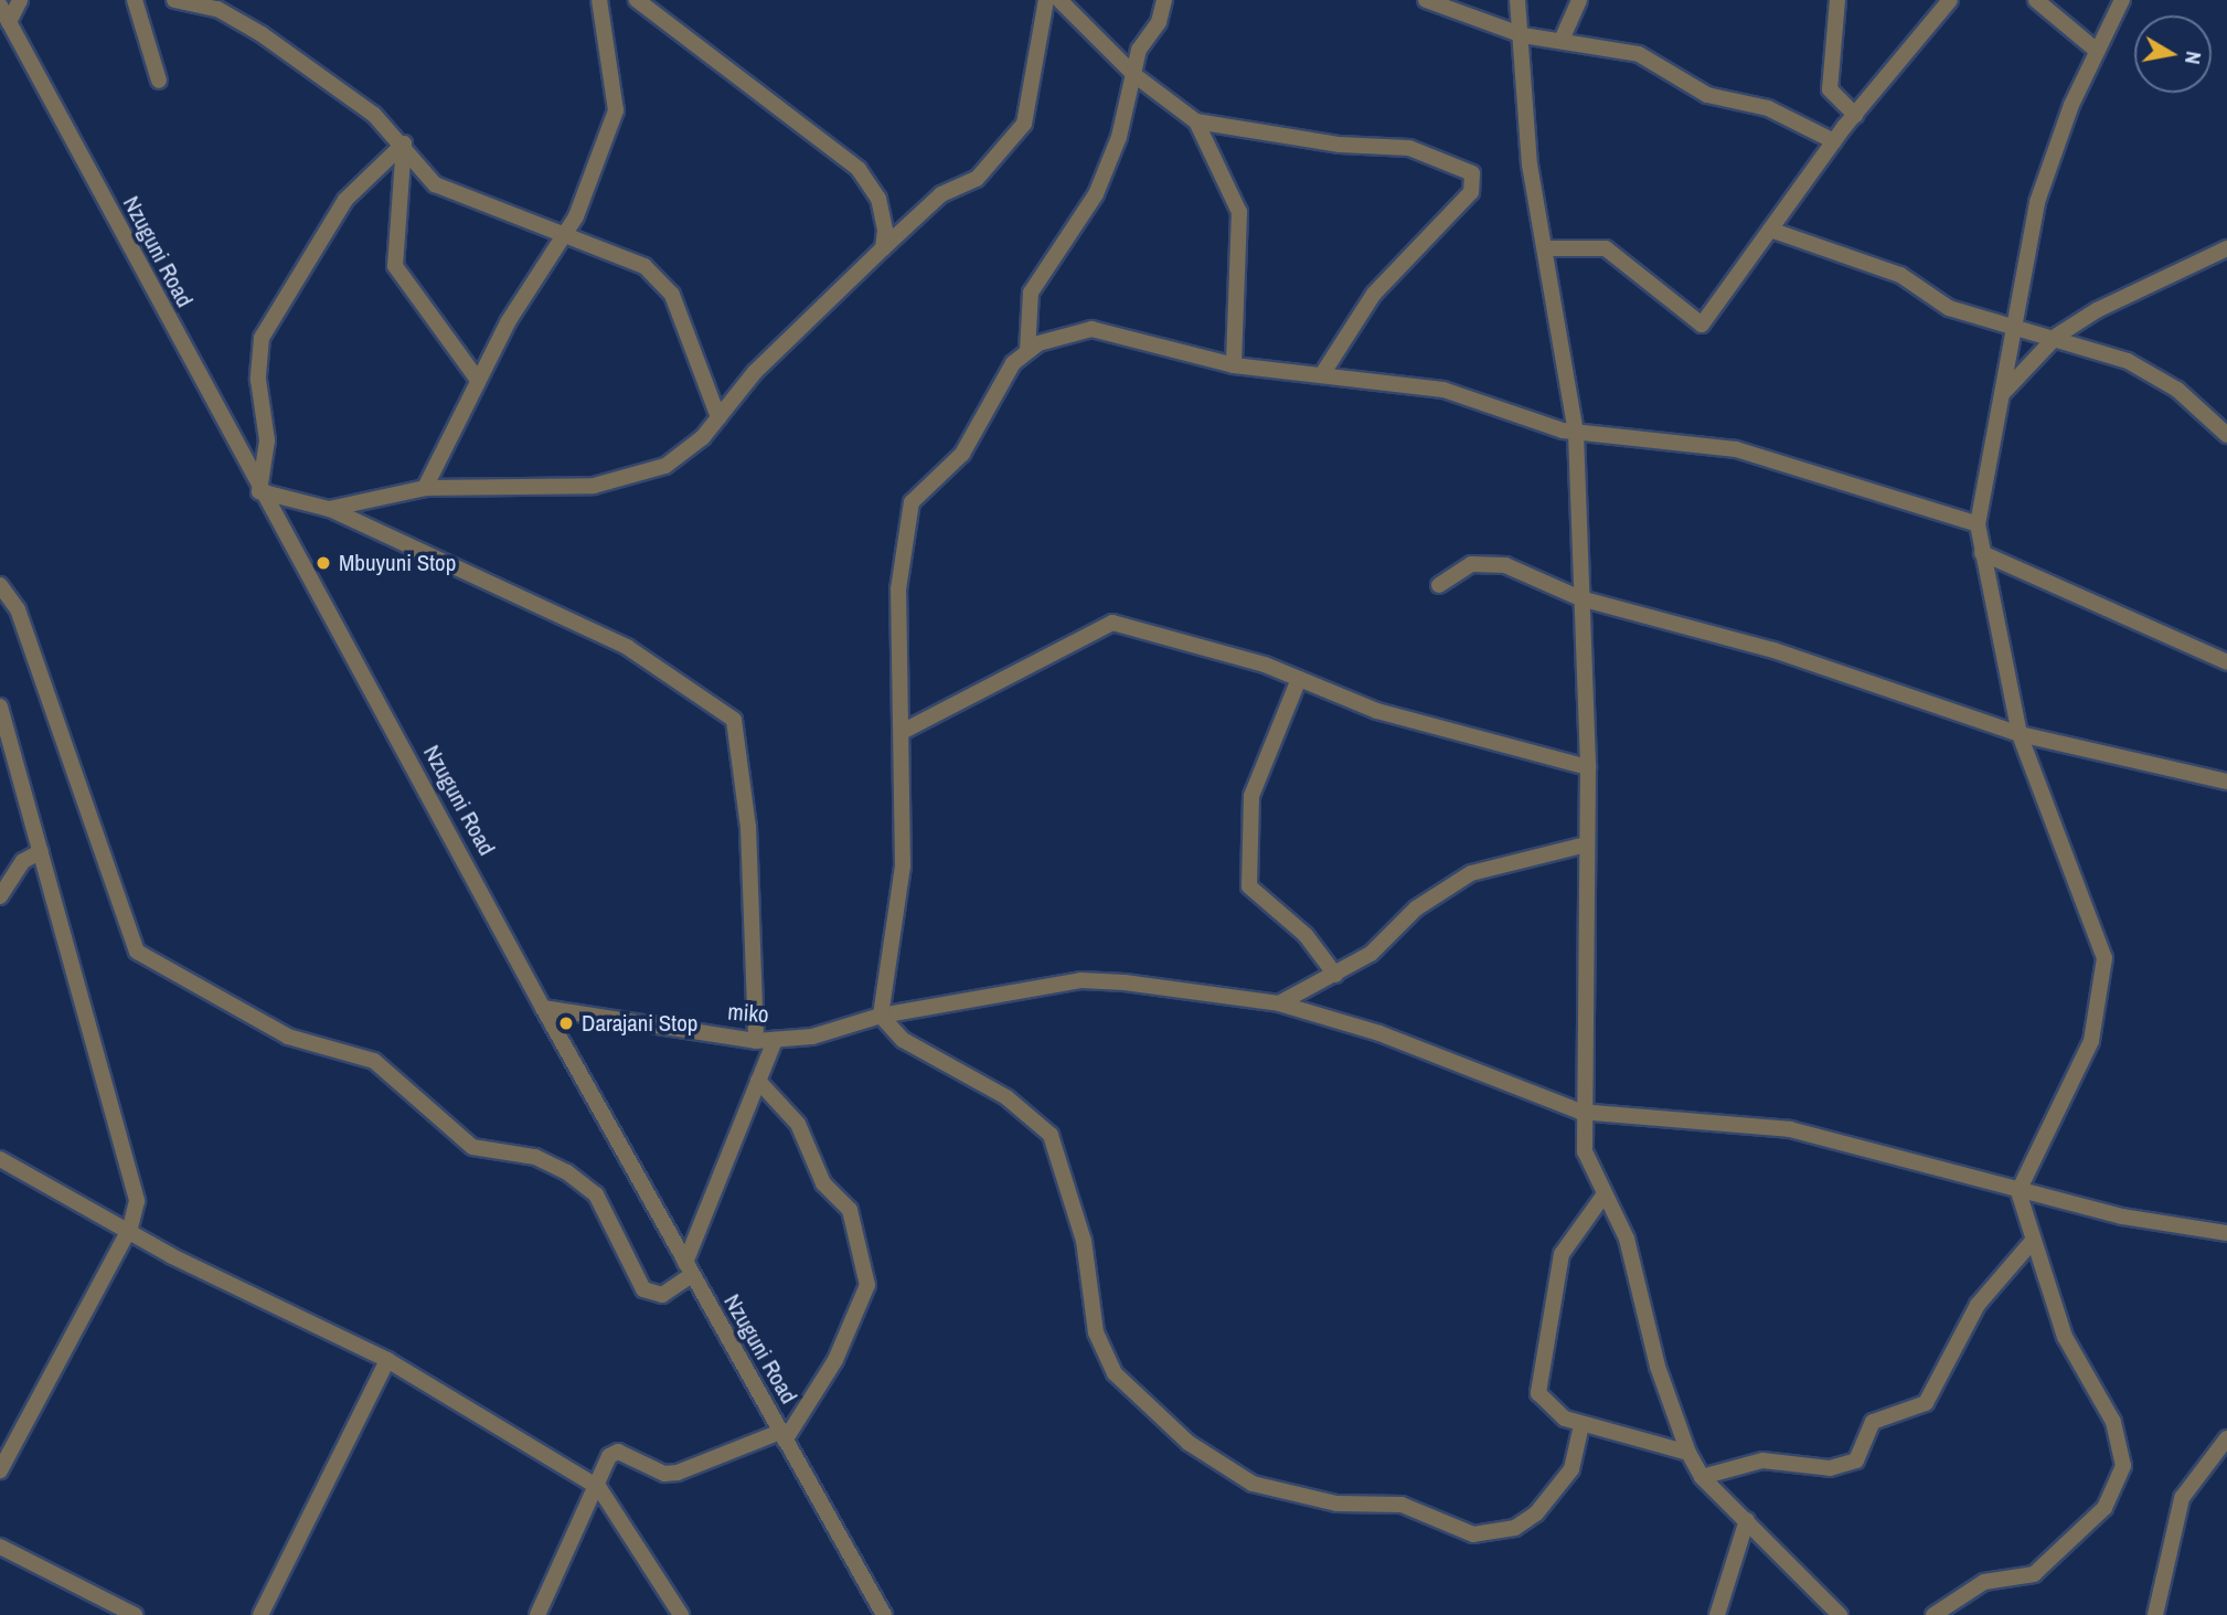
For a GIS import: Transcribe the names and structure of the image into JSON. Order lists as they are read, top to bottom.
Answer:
{
  "streets": {
    "street": ["Nzuguni Road", "miko"]
  },
  "crossings": [
    ["Nzuguni Road", "miko"]
  ],
  "places": ["Mbuyuni Stop", "Darajani Stop"],
  "north": "right"
}
